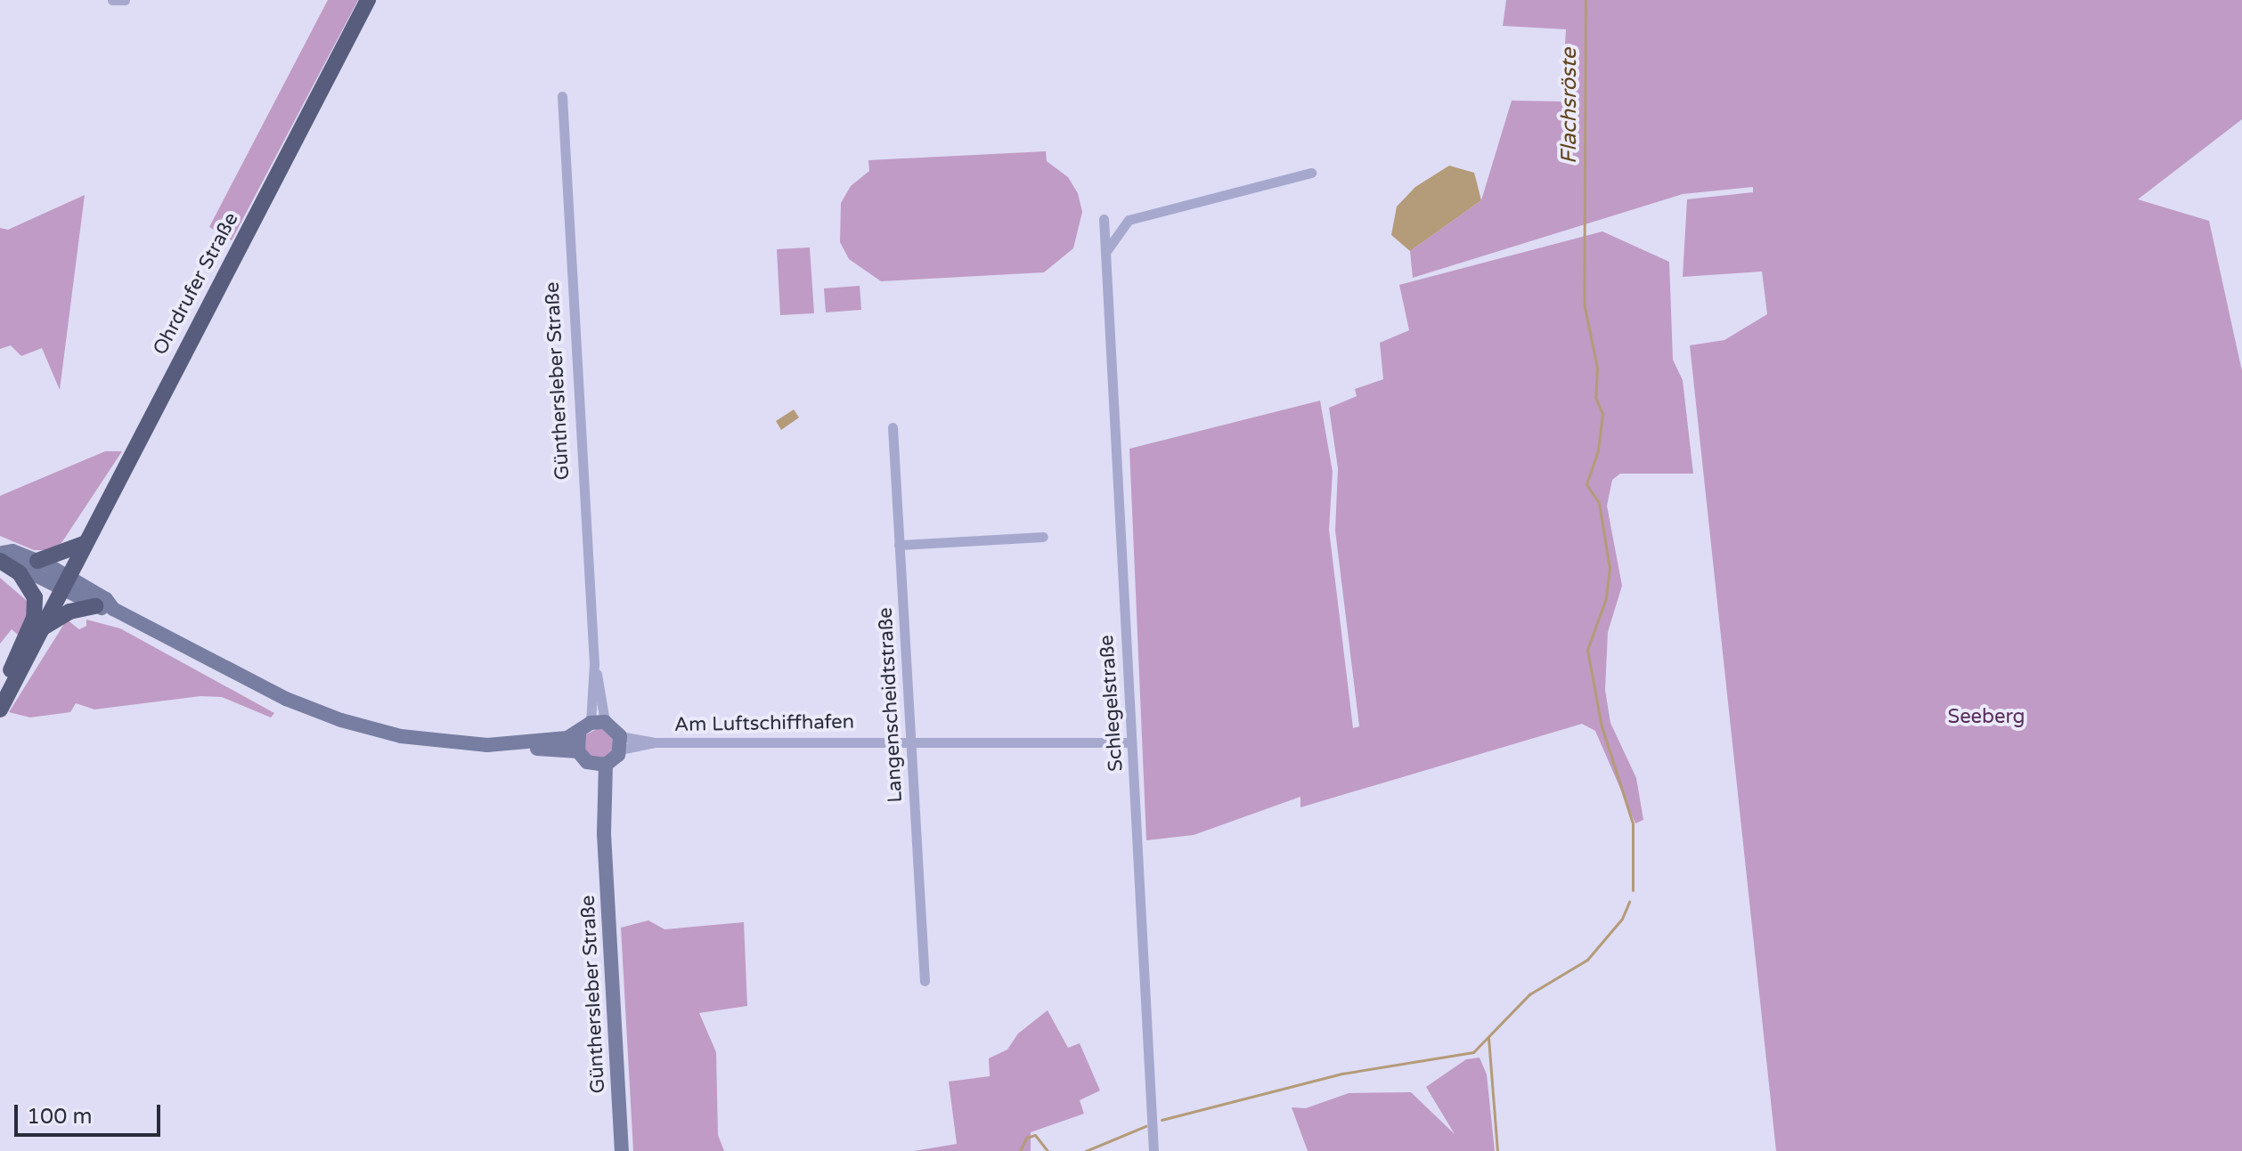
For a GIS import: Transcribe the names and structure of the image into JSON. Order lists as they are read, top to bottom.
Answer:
{
  "streets": {
    "main road": ["Ohrdrufer Straße", "Günthersleber Straße"],
    "street": ["Schlegelstraße", "Langenscheidtstraße", "Am Luftschiffhafen"]
  },
  "crossings": [
    ["Schlegelstraße", "Am Luftschiffhafen"],
    ["Langenscheidtstraße", "Am Luftschiffhafen"]
  ],
  "water": ["Flachsröste"],
  "parks": ["Seeberg"],
  "scale_bar": "100 m"
}
